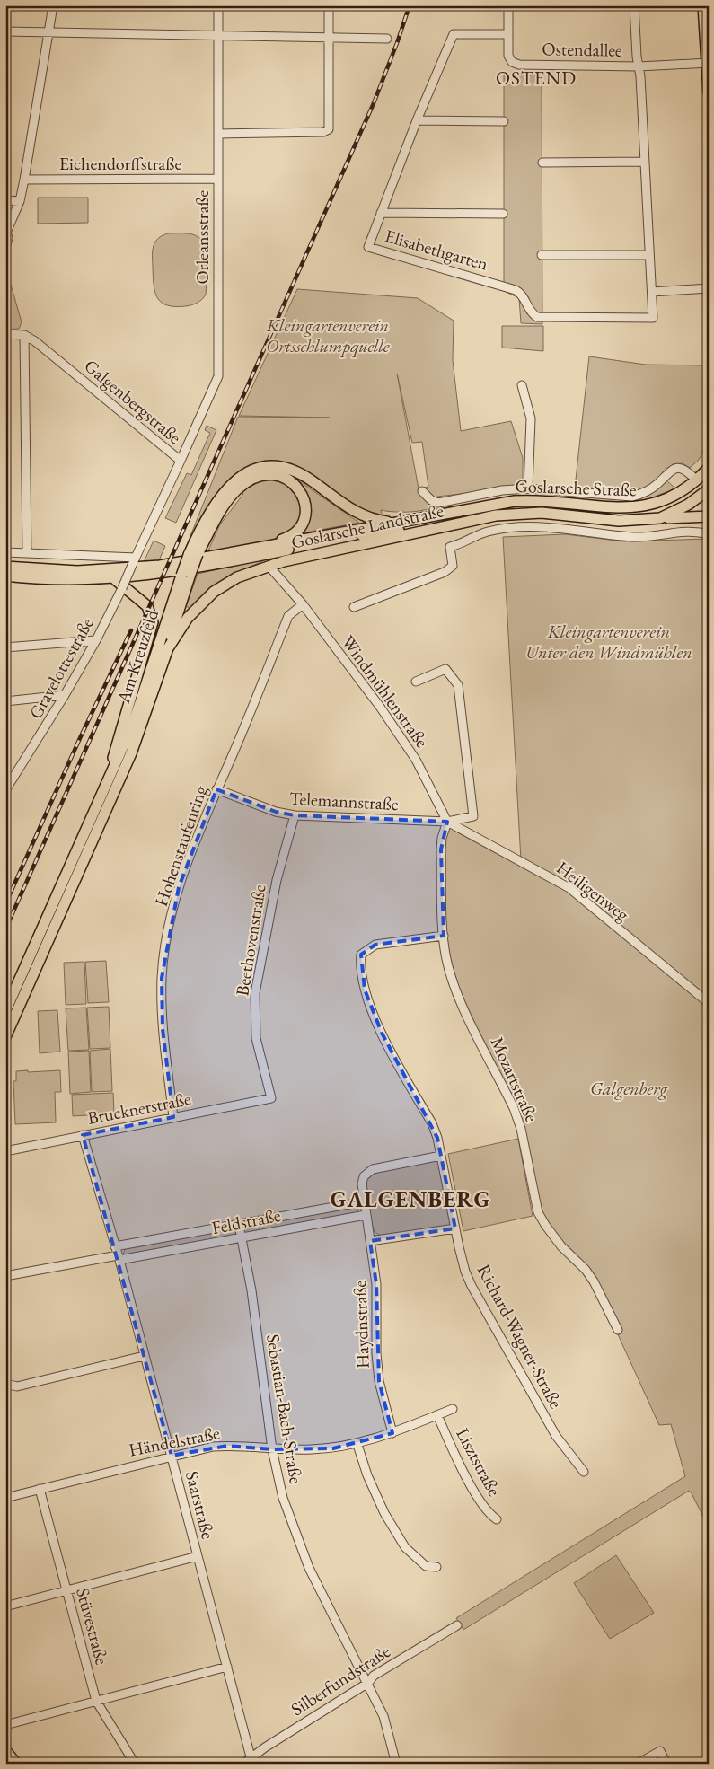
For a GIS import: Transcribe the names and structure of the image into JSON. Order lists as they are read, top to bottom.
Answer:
{
  "streets": {
    "main road": ["Goslarsche Straße", "Goslarsche Landstraße", "Am Kreuzfeld"],
    "street": [
      "Ostendallee",
      "Eichendorffstraße",
      "Orleansstraße",
      "Elisabethgarten",
      "Galgenbergstraße",
      "Gravelottestraße",
      "Windmühlenstraße",
      "Telemannstraße",
      "Hohenstaufenring",
      "Heiligenweg",
      "Beethovenstraße",
      "Mozartstraße",
      "Brucknerstraße",
      "Feldstraße",
      "Haydnstraße",
      "Richard-Wagner-Straße",
      "Sebastian-Bach-Straße",
      "Händelstraße",
      "Lisztstraße",
      "Saarstraße",
      "Stüvestraße",
      "Silberfundstraße"
    ]
  },
  "crossings": [
    ["Ostendallee", "Elisabethgarten"],
    ["Eichendorffstraße", "Orleansstraße"],
    ["Orleansstraße", "Galgenbergstraße"],
    ["Galgenbergstraße", "Gravelottestraße"],
    ["Goslarsche Straße", "Goslarsche Landstraße"],
    ["Goslarsche Landstraße", "Am Kreuzfeld"],
    ["Goslarsche Landstraße", "Windmühlenstraße"],
    ["Am Kreuzfeld", "Windmühlenstraße"],
    ["Windmühlenstraße", "Telemannstraße"],
    ["Windmühlenstraße", "Hohenstaufenring"],
    ["Windmühlenstraße", "Heiligenweg"],
    ["Windmühlenstraße", "Mozartstraße"],
    ["Telemannstraße", "Hohenstaufenring"],
    ["Telemannstraße", "Heiligenweg"],
    ["Telemannstraße", "Beethovenstraße"],
    ["Telemannstraße", "Mozartstraße"],
    ["Hohenstaufenring", "Brucknerstraße"],
    ["Heiligenweg", "Mozartstraße"],
    ["Beethovenstraße", "Brucknerstraße"],
    ["Mozartstraße", "Richard-Wagner-Straße"],
    ["Brucknerstraße", "Feldstraße"],
    ["Brucknerstraße", "Saarstraße"],
    ["Feldstraße", "Haydnstraße"],
    ["Feldstraße", "Sebastian-Bach-Straße"],
    ["Feldstraße", "Saarstraße"],
    ["Haydnstraße", "Händelstraße"],
    ["Sebastian-Bach-Straße", "Händelstraße"],
    ["Sebastian-Bach-Straße", "Silberfundstraße"],
    ["Händelstraße", "Lisztstraße"],
    ["Händelstraße", "Saarstraße"],
    ["Händelstraße", "Stüvestraße"],
    ["Saarstraße", "Silberfundstraße"]
  ],
  "districts": ["OSTEND", "GALGENBERG"],
  "parks": ["Kleingartenverein Ortsschlumpquelle", "Kleingartenverein Unter den Windmühlen", "Galgenberg"]
}
